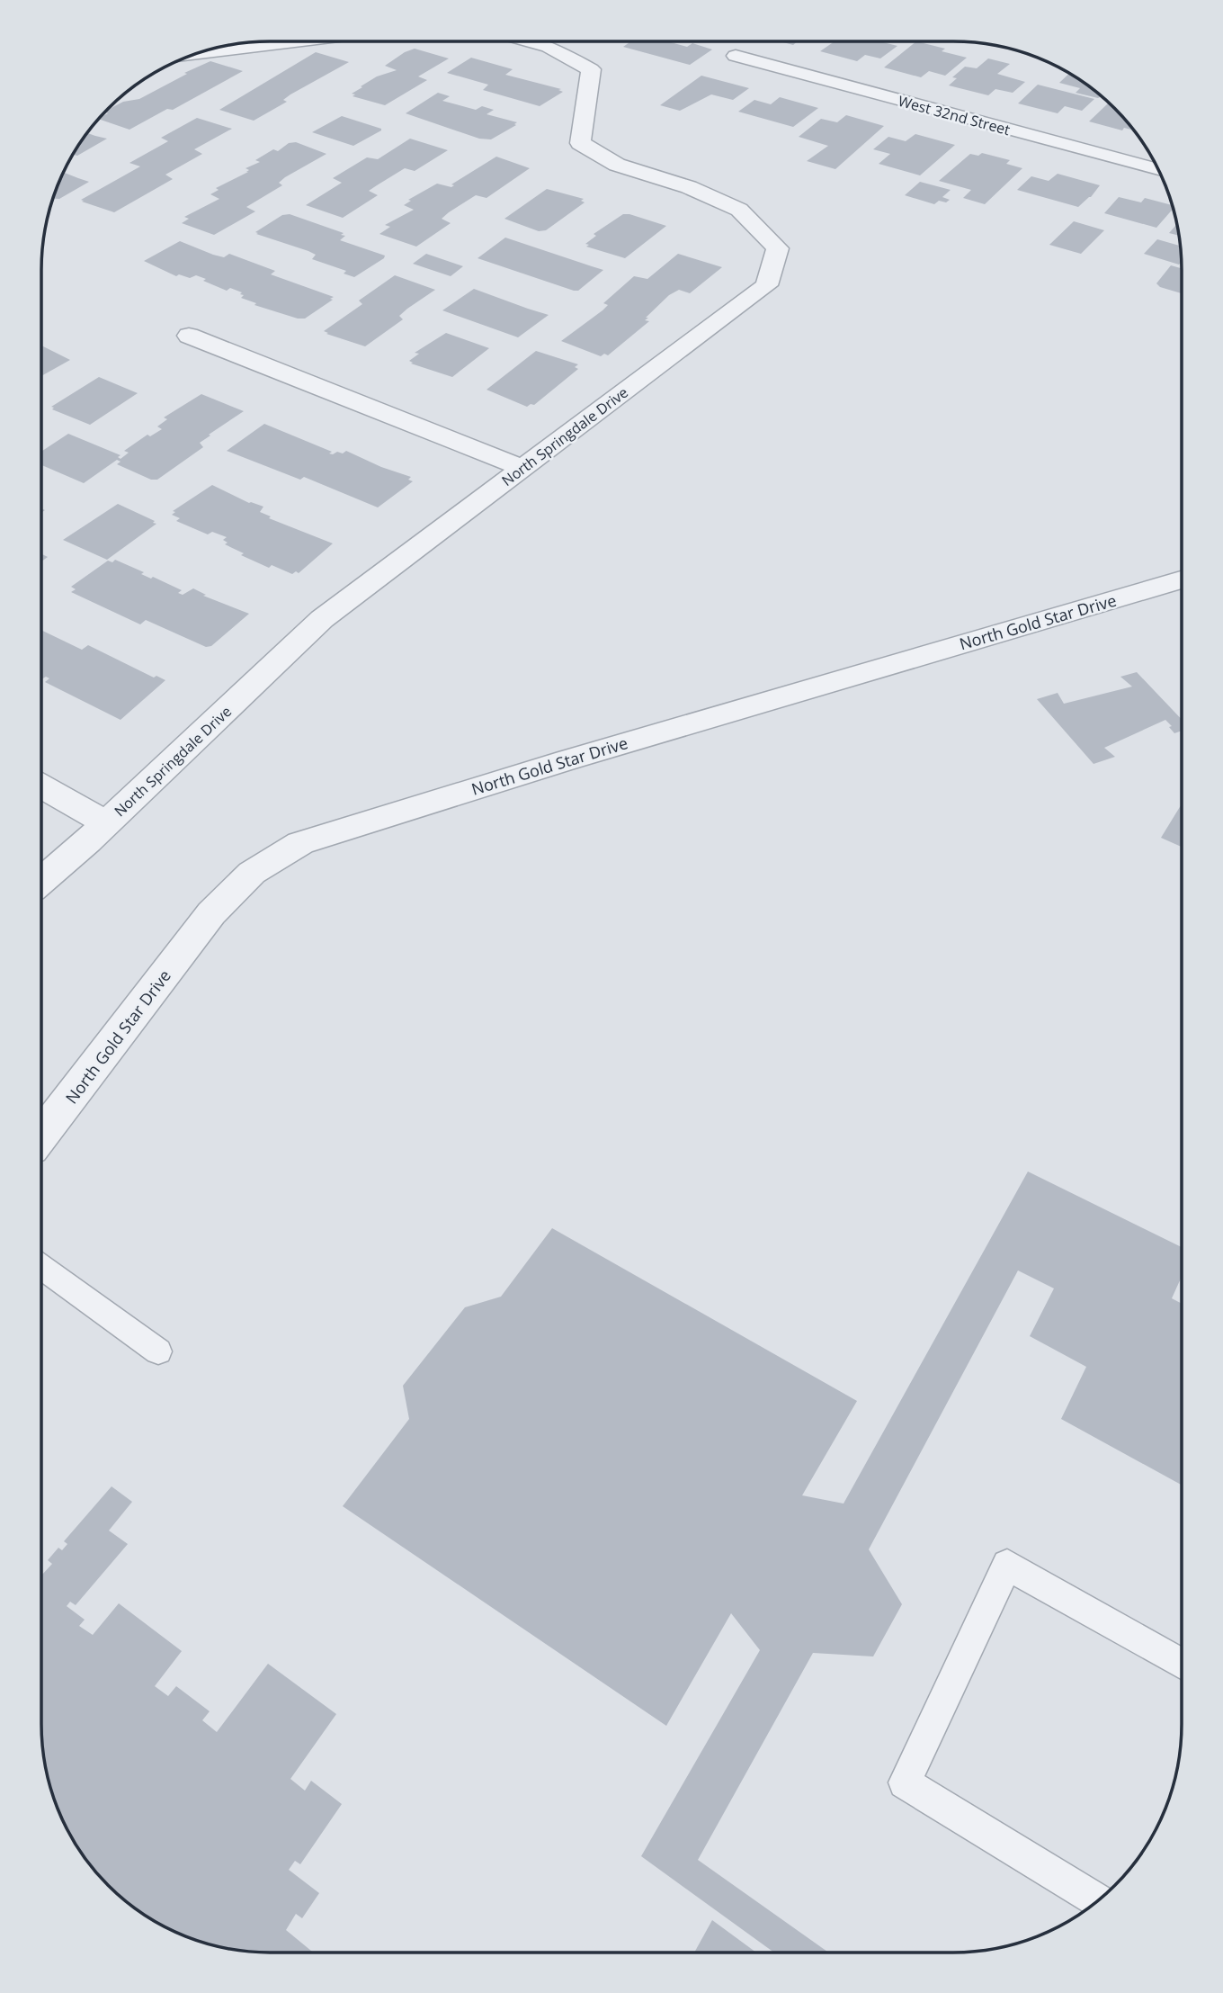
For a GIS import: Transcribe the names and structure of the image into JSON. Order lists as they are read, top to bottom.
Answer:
{
  "streets": {
    "street": ["West 32nd Street", "North Springdale Drive", "North Gold Star Drive"]
  }
}
